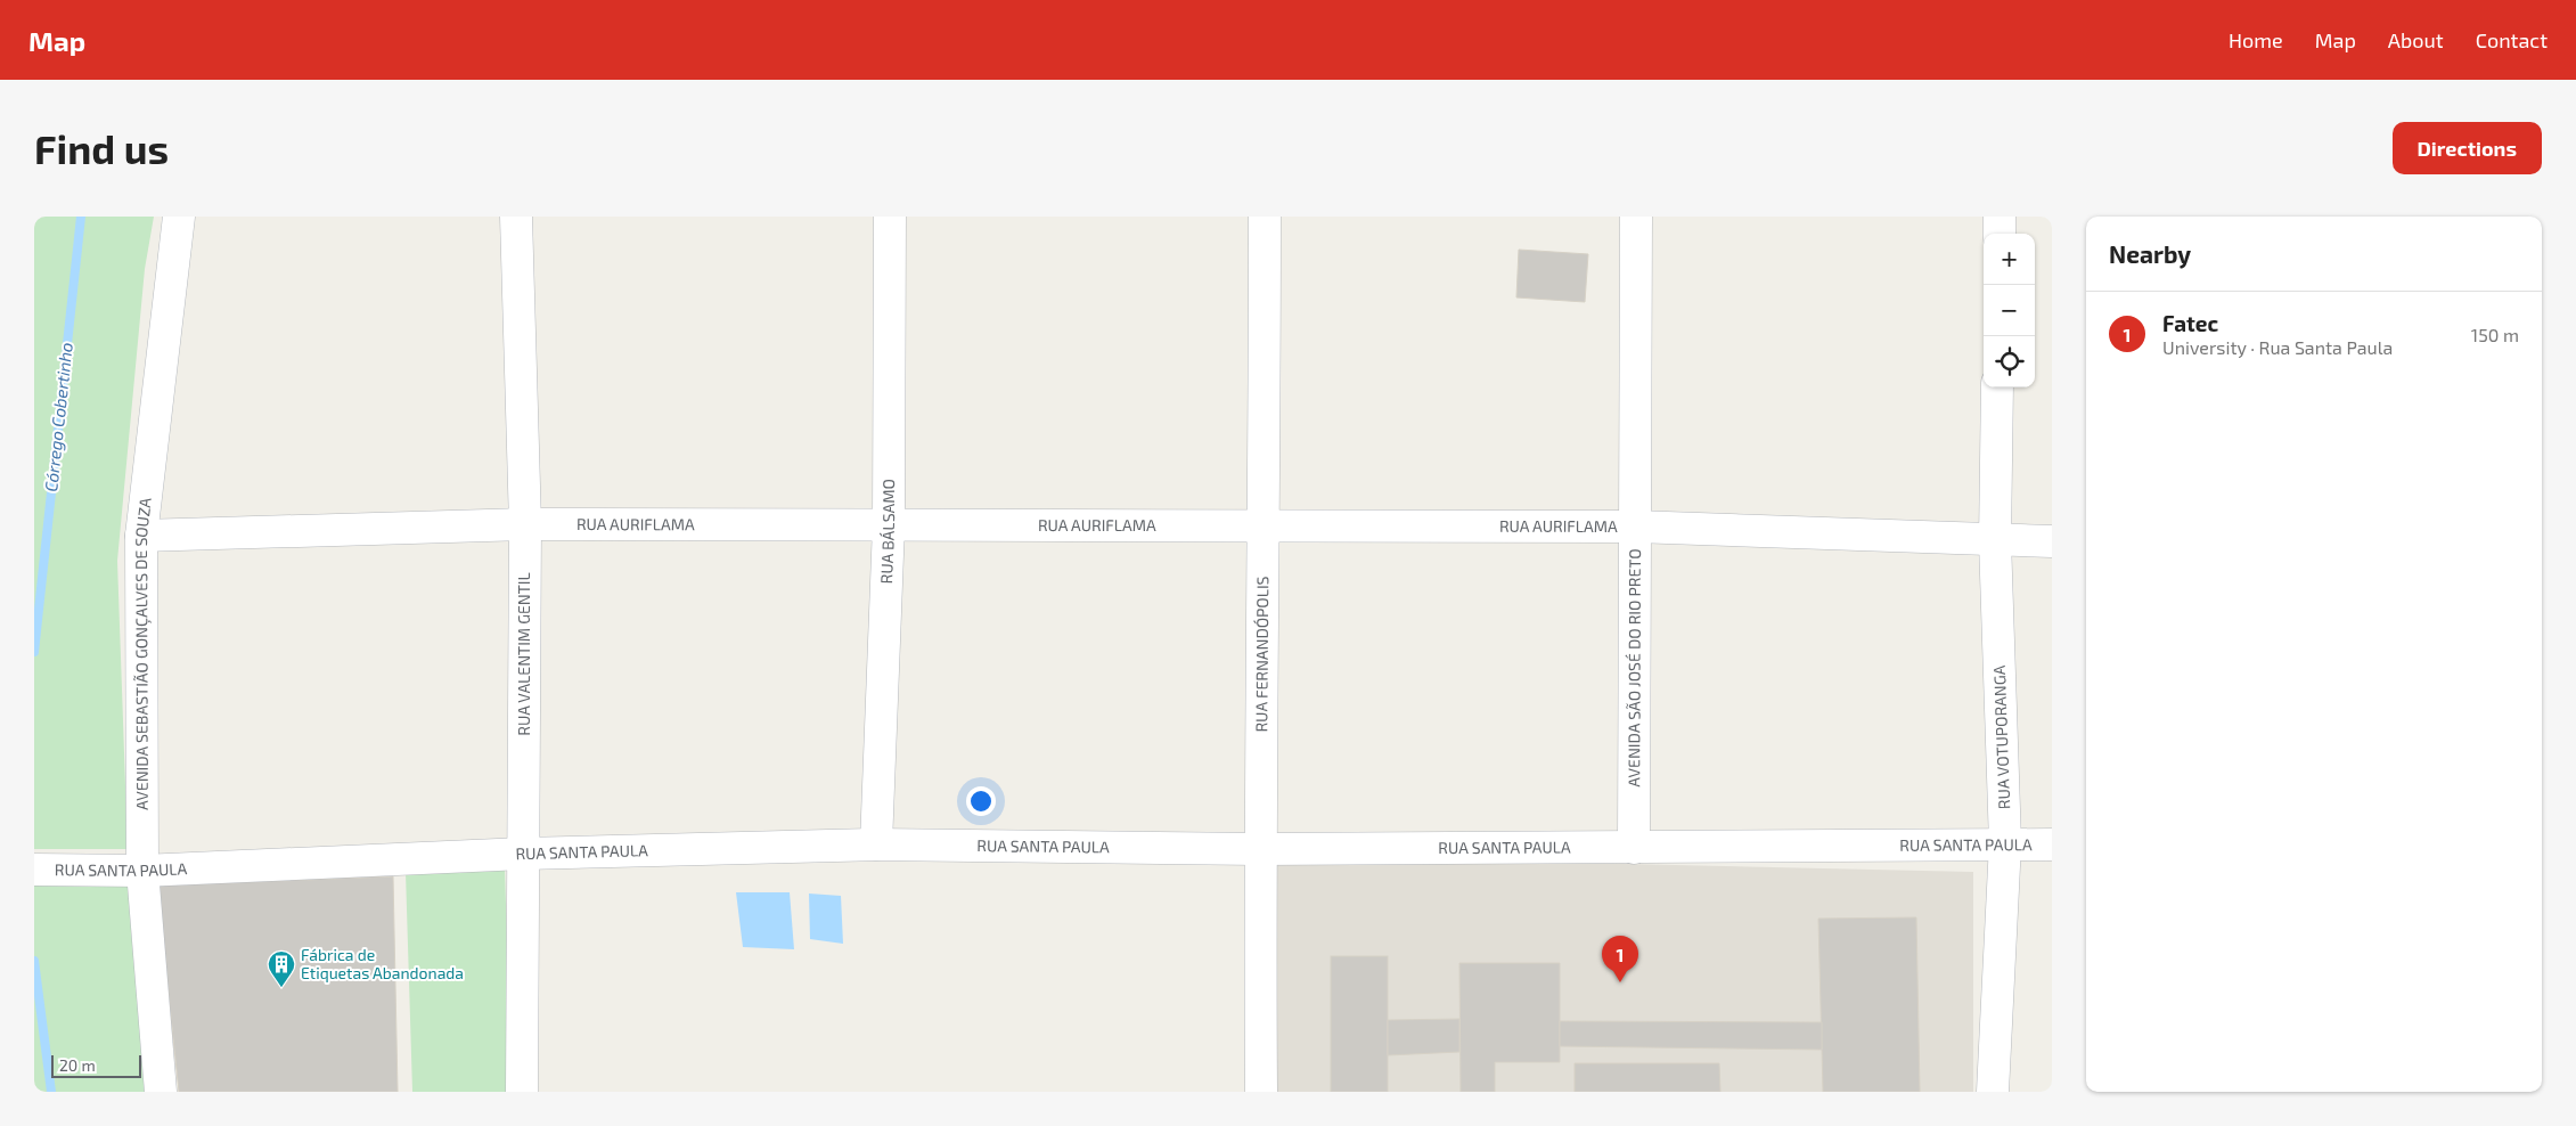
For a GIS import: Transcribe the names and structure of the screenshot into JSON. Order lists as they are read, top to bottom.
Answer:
{
  "streets": {
    "street": [
      "RUA AURIFLAMA",
      "RUA BÁLSAMO",
      "AVENIDA SEBASTIÃO GONÇALVES DE SOUZA",
      "RUA VALENTIM GENTIL",
      "RUA FERNANDÓPOLIS",
      "AVENIDA SÃO JOSÉ DO RIO PRETO",
      "RUA VOTUPORANGA",
      "RUA SANTA PAULA"
    ]
  },
  "crossings": [
    ["RUA AURIFLAMA", "RUA BÁLSAMO"],
    ["RUA AURIFLAMA", "AVENIDA SEBASTIÃO GONÇALVES DE SOUZA"],
    ["RUA AURIFLAMA", "RUA VALENTIM GENTIL"],
    ["RUA AURIFLAMA", "RUA FERNANDÓPOLIS"],
    ["RUA AURIFLAMA", "AVENIDA SÃO JOSÉ DO RIO PRETO"],
    ["RUA AURIFLAMA", "RUA VOTUPORANGA"],
    ["RUA BÁLSAMO", "RUA SANTA PAULA"],
    ["AVENIDA SEBASTIÃO GONÇALVES DE SOUZA", "RUA SANTA PAULA"],
    ["RUA VALENTIM GENTIL", "RUA SANTA PAULA"],
    ["RUA FERNANDÓPOLIS", "RUA SANTA PAULA"],
    ["AVENIDA SÃO JOSÉ DO RIO PRETO", "RUA SANTA PAULA"],
    ["RUA VOTUPORANGA", "RUA SANTA PAULA"]
  ],
  "water": ["Córrego Cobertinho"],
  "places": {
    "building": ["Fábrica de Etiquetas Abandonada"]
  },
  "scale_bar": "20 m",
  "page": {
    "header": "Map",
    "nav": [
      "Home",
      "Map",
      "About",
      "Contact"
    ],
    "buttons": "Directions",
    "title": "Find us",
    "heading": "Nearby",
    "map_buttons": ["+", "−"],
    "list": [
      {
        "mark": "1",
        "name": "Fatec",
        "note": "University · Rua Santa Paula",
        "value": "150 m"
      }
    ],
    "pins": "1",
    "scale": "20 m"
  }
}
